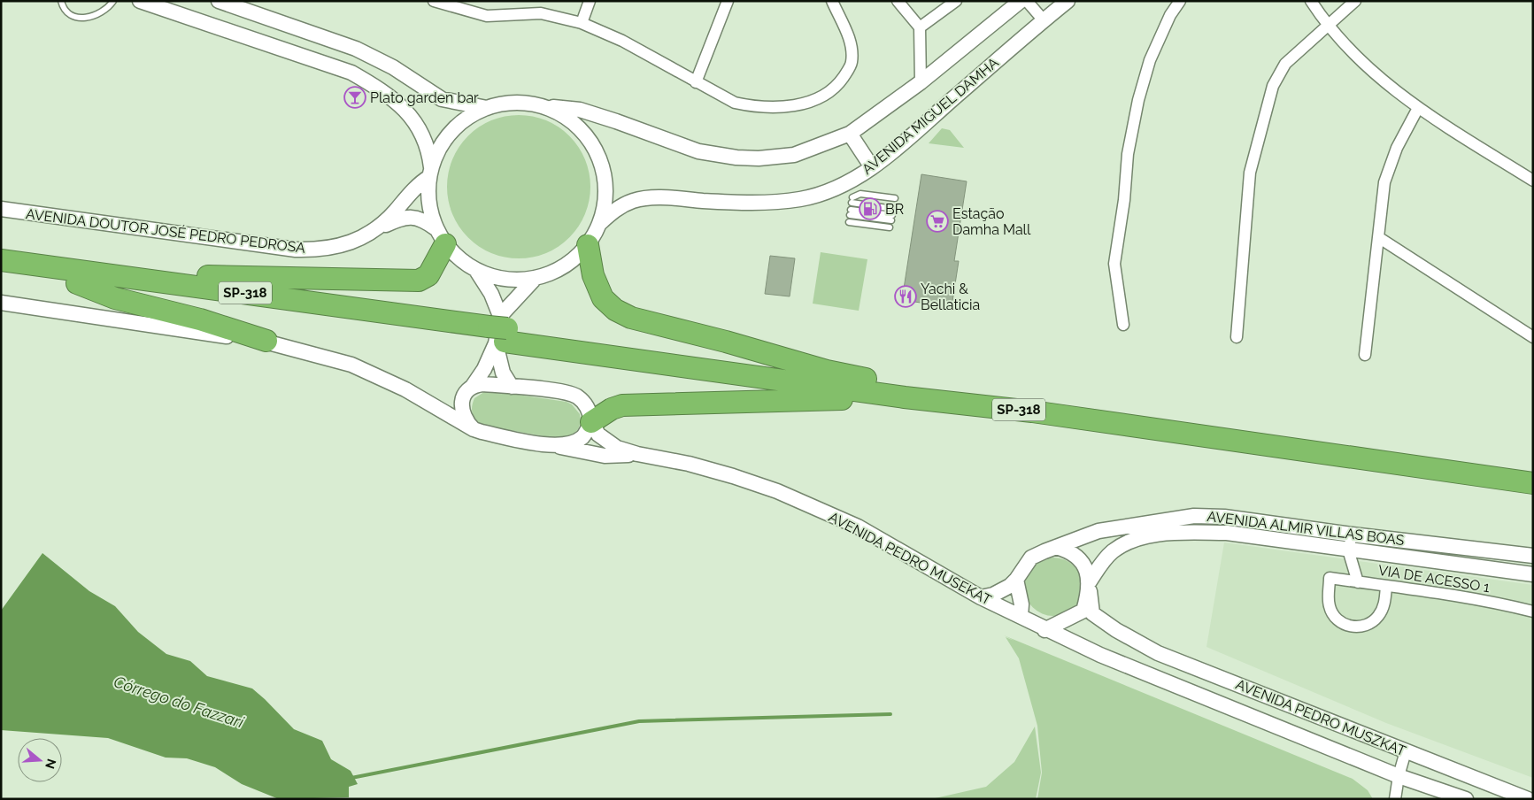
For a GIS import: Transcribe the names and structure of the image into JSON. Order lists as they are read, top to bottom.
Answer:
{
  "streets": {
    "highway": ["SP-318"],
    "street": [
      "AVENIDA MIGUEL DAMHA",
      "AVENIDA DOUTOR JOSÉ PEDRO PEDROSA",
      "AVENIDA ALMIR VILLAS BOAS",
      "AVENIDA PEDRO MUSEKAT",
      "VIA DE ACESSO 1",
      "AVENIDA PEDRO MUSZKAT"
    ]
  },
  "crossings": [
    ["AVENIDA ALMIR VILLAS BOAS", "AVENIDA PEDRO MUSEKAT"],
    ["AVENIDA ALMIR VILLAS BOAS", "AVENIDA PEDRO MUSZKAT"],
    ["AVENIDA PEDRO MUSEKAT", "AVENIDA PEDRO MUSZKAT"]
  ],
  "water": ["Córrego do Fazzari"],
  "places": {
    "bar": ["Plato garden bar"],
    "fuel station": ["BR"],
    "supermarket": ["Estação Damha Mall"],
    "restaurant": ["Yachi & Bellaticia"]
  },
  "north": "right"
}
